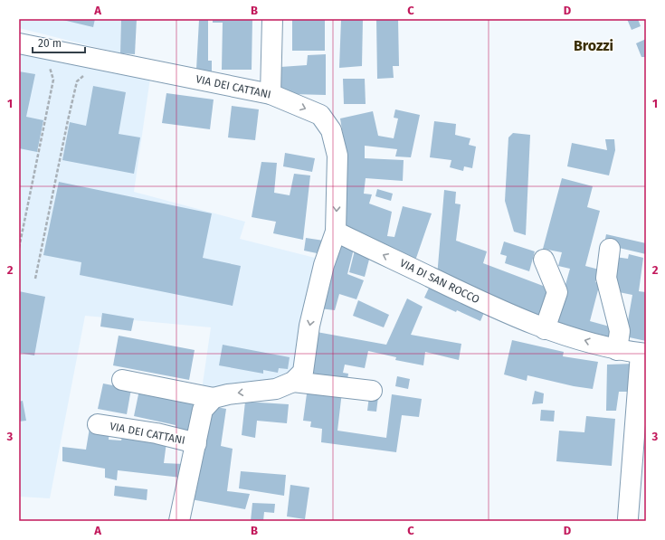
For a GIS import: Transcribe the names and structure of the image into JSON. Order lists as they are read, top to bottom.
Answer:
{
  "streets": {
    "street": ["VIA DEI CATTANI", "VIA DI SAN ROCCO"]
  },
  "crossings": [
    ["VIA DEI CATTANI", "VIA DI SAN ROCCO"]
  ],
  "one_way": ["VIA DI SAN ROCCO"],
  "districts": ["Brozzi"],
  "scale_bar": "20 m",
  "grid": {
    "columns": [
      "A",
      "B",
      "C",
      "D"
    ],
    "rows": ["1", "2", "3"]
  }
}
